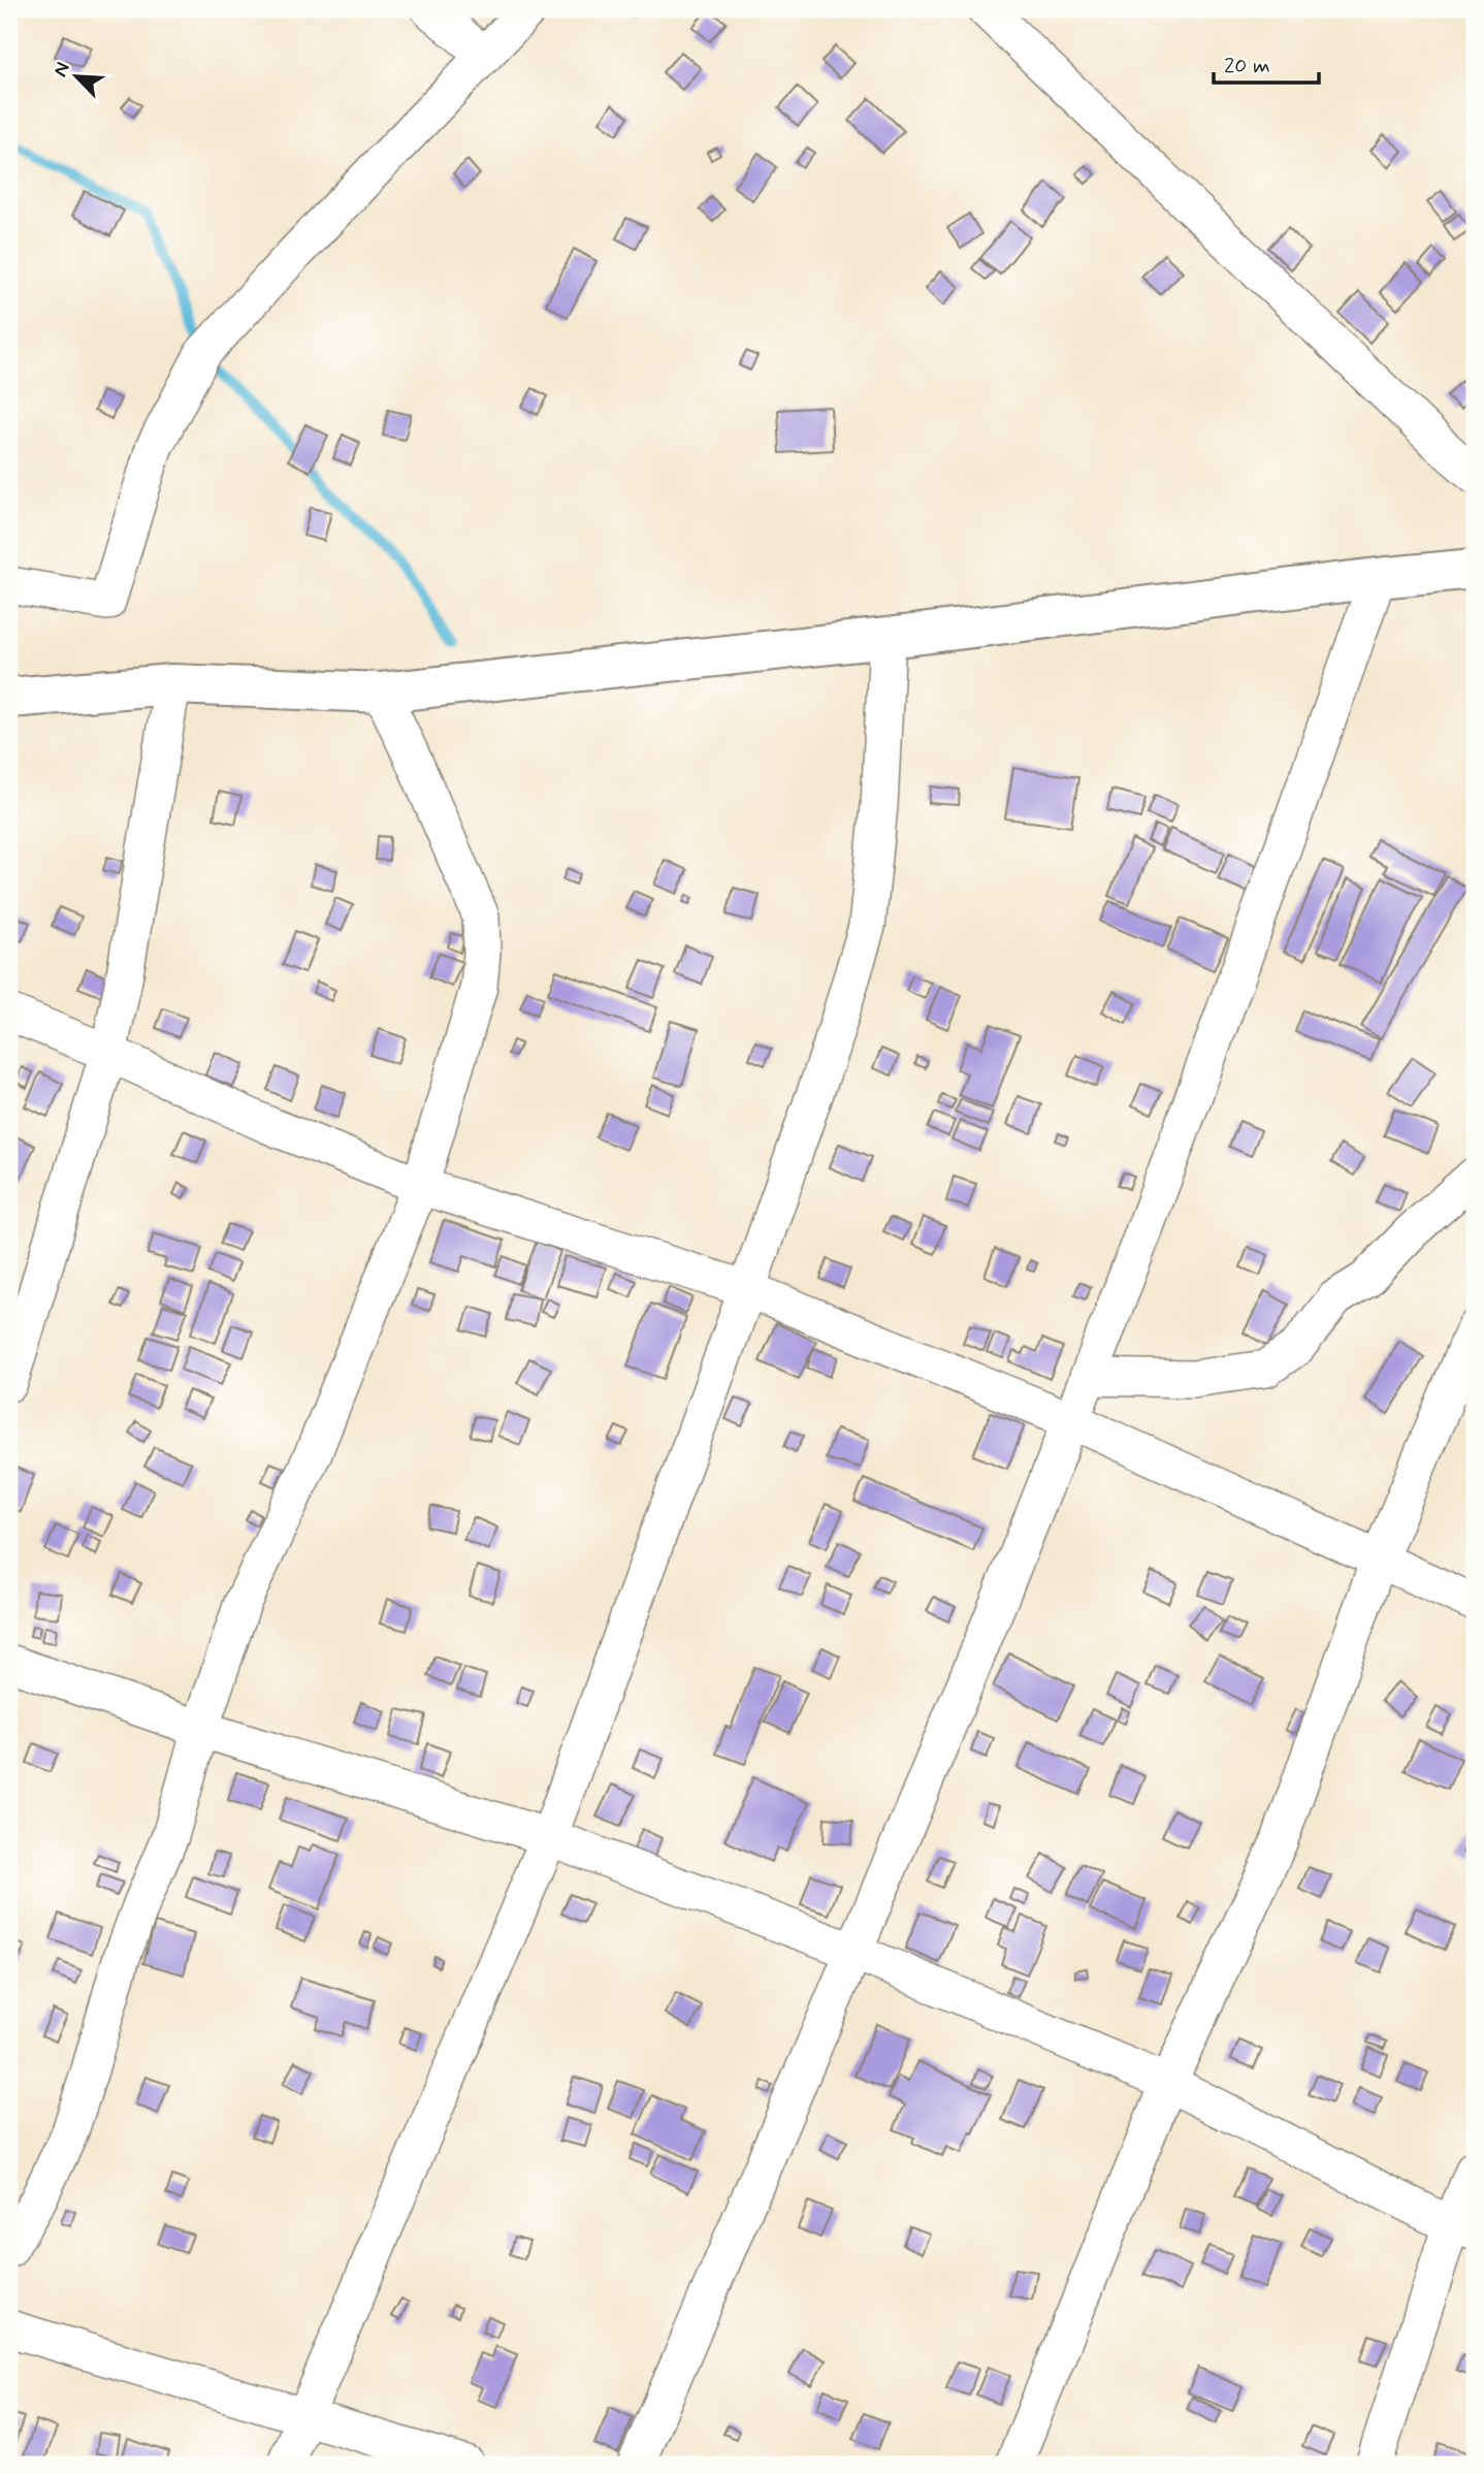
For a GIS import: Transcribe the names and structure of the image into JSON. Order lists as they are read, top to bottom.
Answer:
{
  "scale_bar": "20 m",
  "north": "top left"
}
